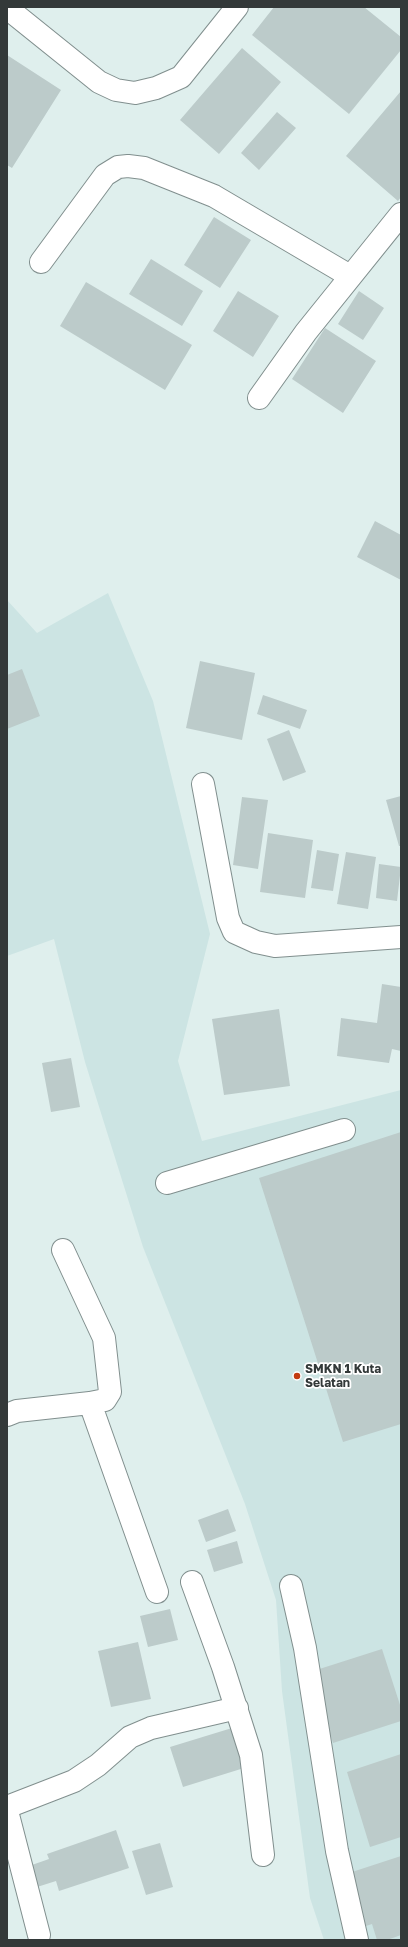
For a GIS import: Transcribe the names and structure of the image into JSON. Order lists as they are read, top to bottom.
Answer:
{
  "places": ["SMKN 1 Kuta Selatan"]
}
